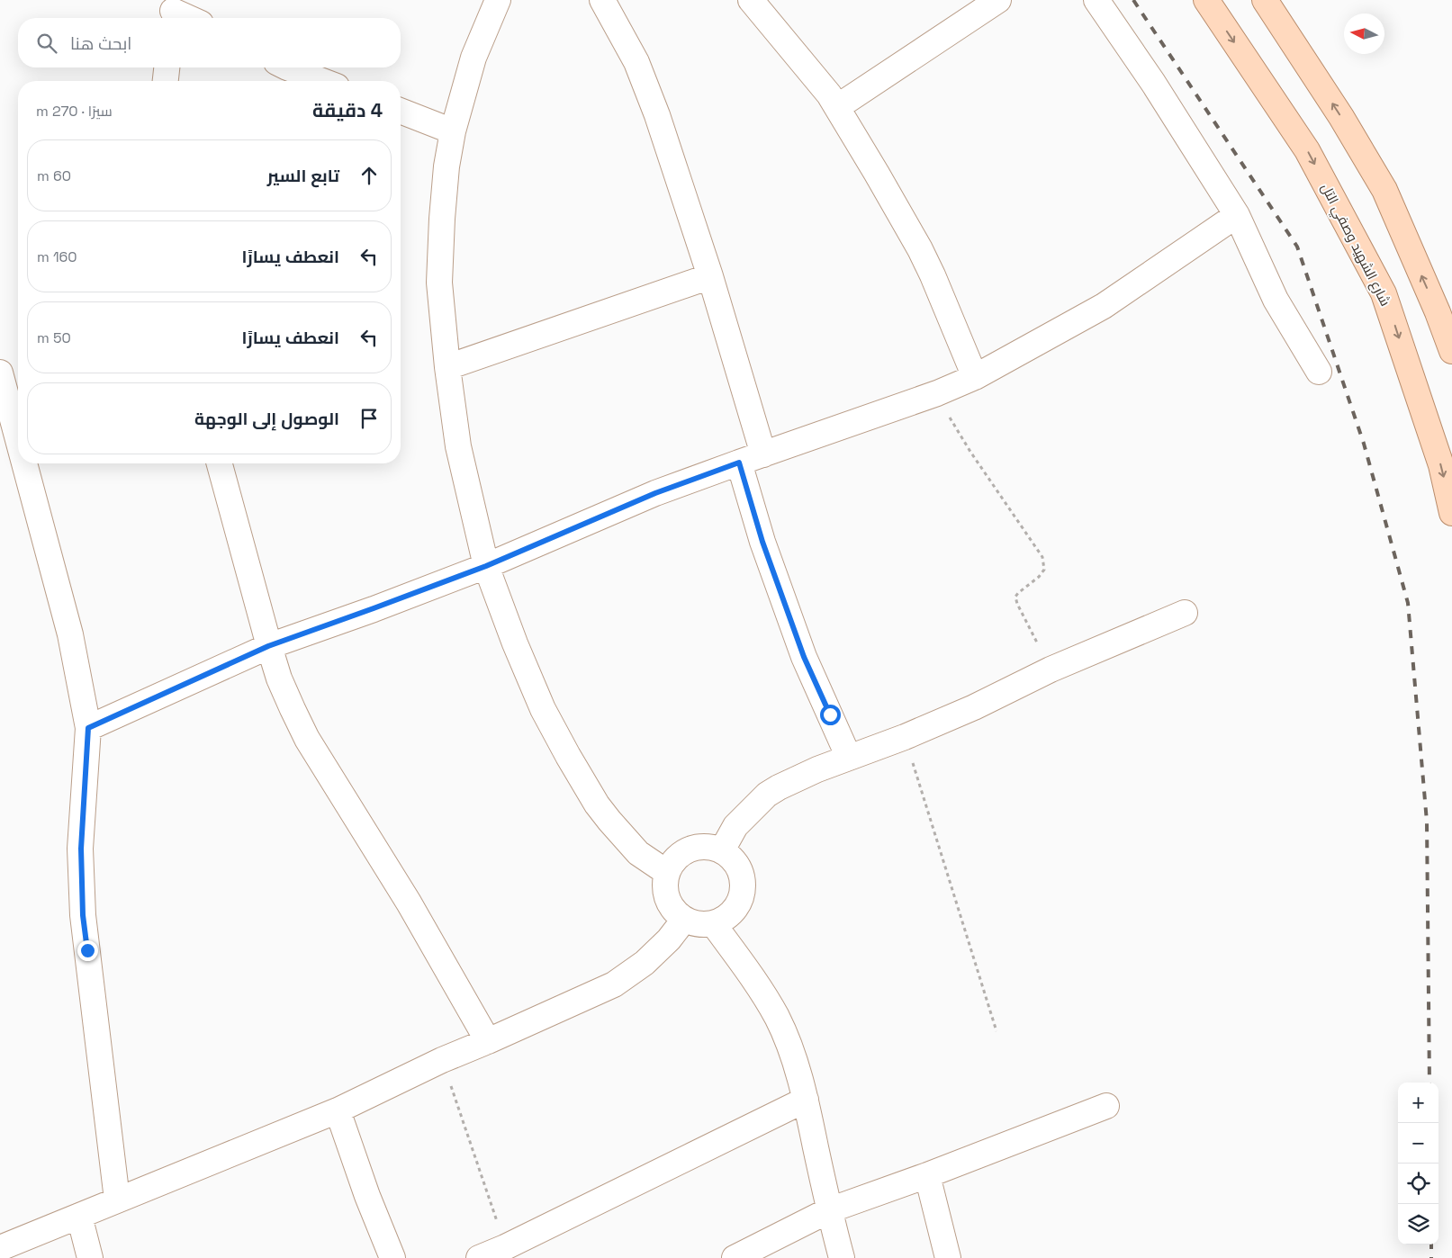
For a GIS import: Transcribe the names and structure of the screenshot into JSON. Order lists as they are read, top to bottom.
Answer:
{
  "streets": {
    "main road": ["شارع الشهيد وصفي التل"]
  },
  "north": "left",
  "page": {
    "search": "ابحث هنا",
    "heading": ["4 دقيقة", "سيرًا · 270 m"],
    "list": [
      ["تابع السير", "60 m"],
      ["انعطف يسارًا", "160 m"],
      ["انعطف يسارًا", "50 m"],
      "الوصول إلى الوجهة"
    ],
    "map_buttons": ["+", "−"]
  }
}
